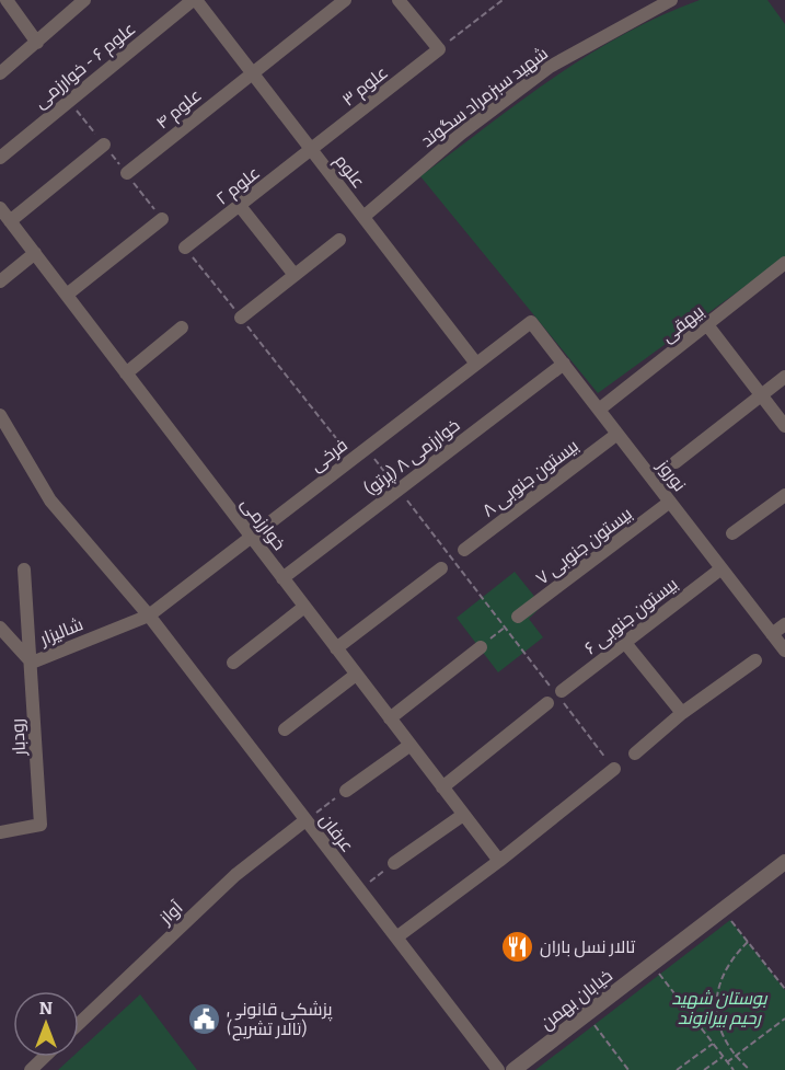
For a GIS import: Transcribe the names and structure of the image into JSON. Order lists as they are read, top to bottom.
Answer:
{
  "streets": {
    "street": [
      "علوم ۶ - خوارزمی",
      "علوم ۳",
      "شهید سبزمراد سگوند",
      "علوم ۴",
      "علوم",
      "علوم ۲",
      "بیهقی",
      "فرخی",
      "خوارزمی ۸ (پرتو)",
      "نوروز",
      "بیستون جنوبی ۸",
      "خوارزمی",
      "بیستون جنوبی ۷",
      "بیستون جنوبی ۶",
      "شالیزار",
      "رودبار",
      "عرفان",
      "آواز",
      "خیابان بهمن"
    ]
  },
  "crossings": [
    ["علوم ۶ - خوارزمی", "علوم"],
    ["علوم ۳", "علوم"],
    ["علوم ۳", "علوم ۲"],
    ["شهید سبزمراد سگوند", "علوم"],
    ["علوم ۴", "علوم"],
    ["علوم", "علوم ۲"],
    ["علوم", "فرخی"],
    ["بیهقی", "نوروز"],
    ["فرخی", "نوروز"],
    ["فرخی", "خوارزمی"],
    ["فرخی", "شالیزار"],
    ["فرخی", "عرفان"],
    ["خوارزمی ۸ (پرتو)", "نوروز"],
    ["خوارزمی ۸ (پرتو)", "خوارزمی"],
    ["نوروز", "بیستون جنوبی ۸"],
    ["نوروز", "بیستون جنوبی ۷"],
    ["نوروز", "بیستون جنوبی ۶"],
    ["خوارزمی", "بیستون جنوبی ۶"],
    ["شالیزار", "رودبار"],
    ["شالیزار", "عرفان"],
    ["عرفان", "آواز"]
  ],
  "parks": ["بوستان شهید رحیم بیرانوند"],
  "places": {
    "restaurant": ["تالار نسل باران"],
    "public building": ["پزشکی قانونی (تالار تشریح)"]
  },
  "north": "top"
}
